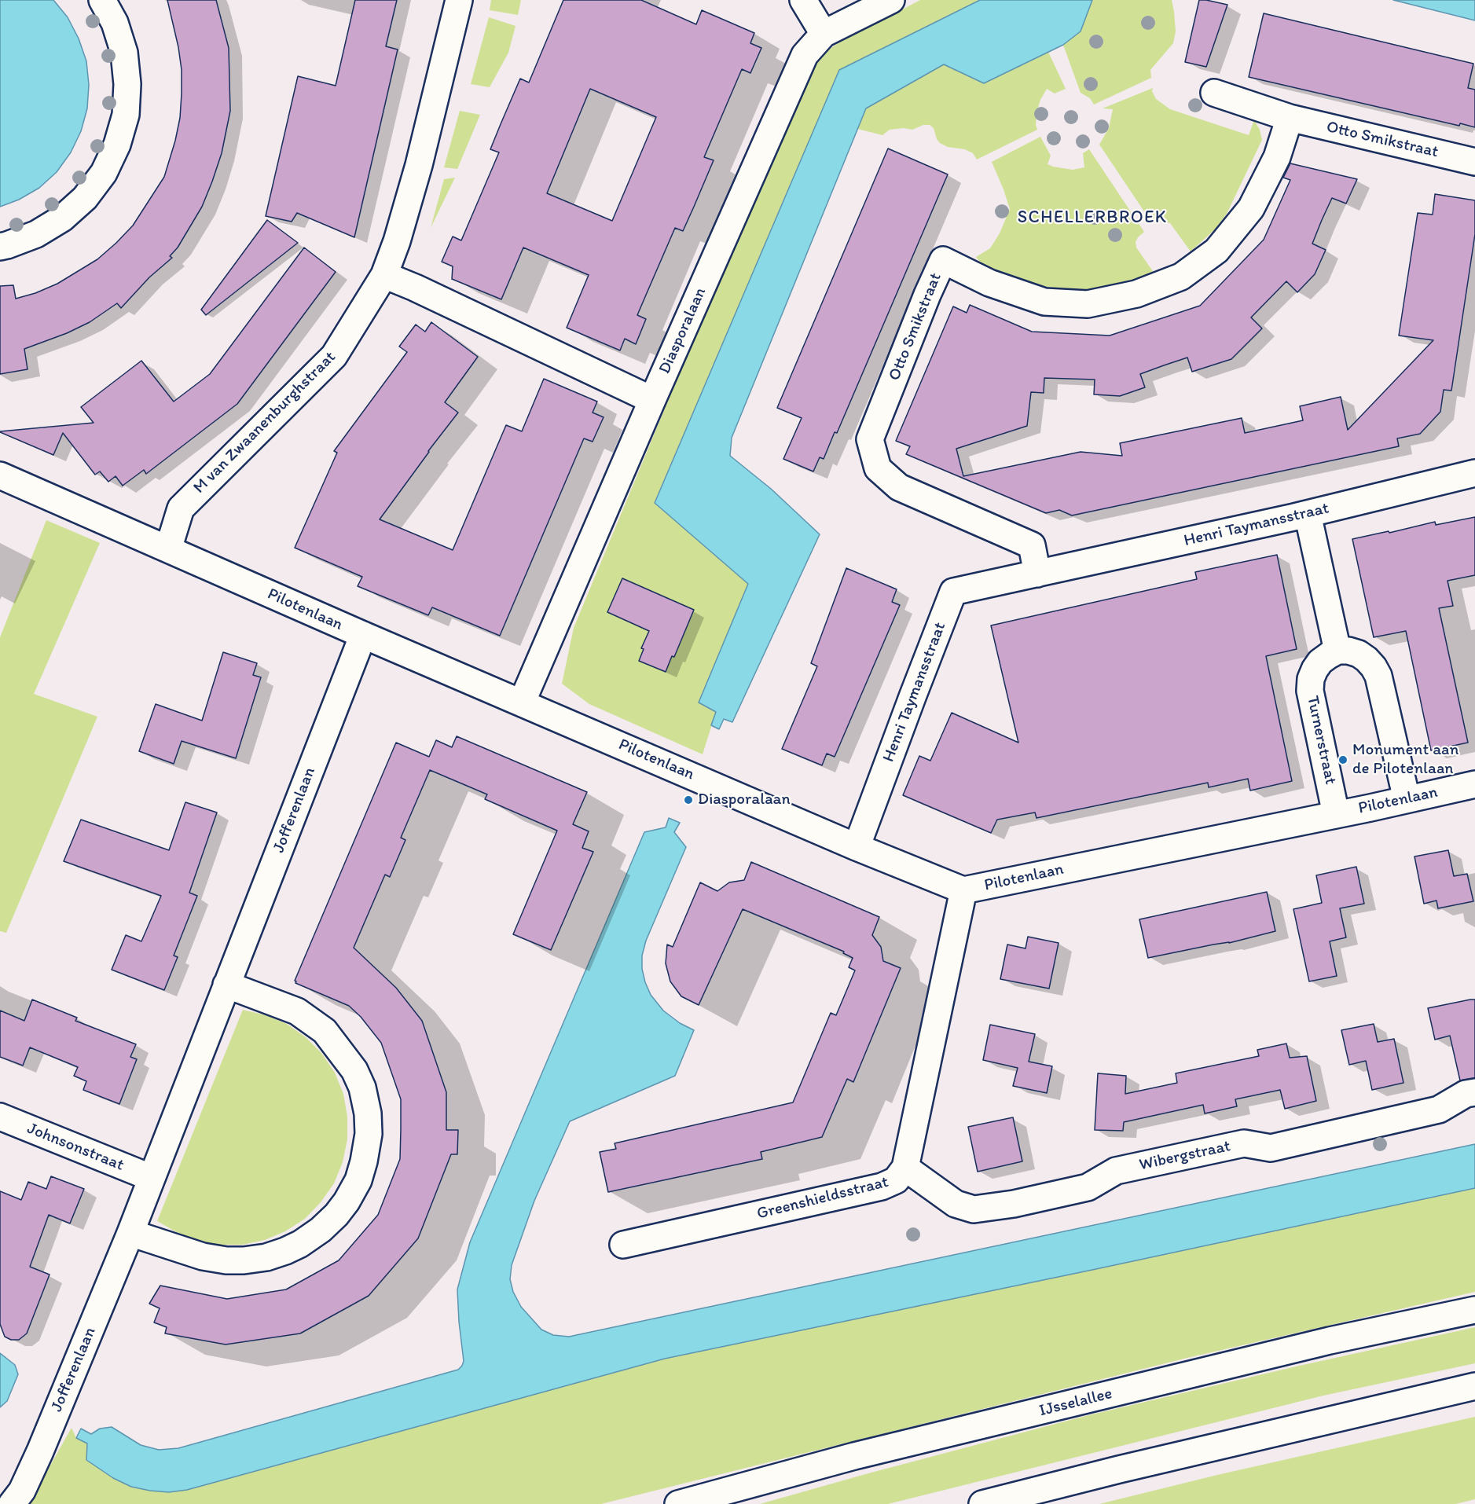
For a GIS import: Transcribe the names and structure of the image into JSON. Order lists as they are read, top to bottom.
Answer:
{
  "streets": {
    "street": [
      "Otto Smikstraat",
      "Diasporalaan",
      "M van Zwaanenburghstraat",
      "Henri Taymansstraat",
      "Pilotenlaan",
      "Turnerstraat",
      "Jofferenlaan",
      "Johnsonstraat",
      "Wibergstraat",
      "Greenshieldsstraat",
      "IJsselallee"
    ]
  },
  "crossings": [
    ["Otto Smikstraat", "Henri Taymansstraat"],
    ["Diasporalaan", "Pilotenlaan"],
    ["M van Zwaanenburghstraat", "Pilotenlaan"],
    ["Henri Taymansstraat", "Pilotenlaan"],
    ["Pilotenlaan", "Turnerstraat"],
    ["Pilotenlaan", "Jofferenlaan"],
    ["Pilotenlaan", "Greenshieldsstraat"],
    ["Jofferenlaan", "Johnsonstraat"],
    ["Wibergstraat", "Greenshieldsstraat"]
  ],
  "districts": ["SCHELLERBROEK"],
  "places": ["Monument aan de Pilotenlaan", "Diasporalaan"]
}
